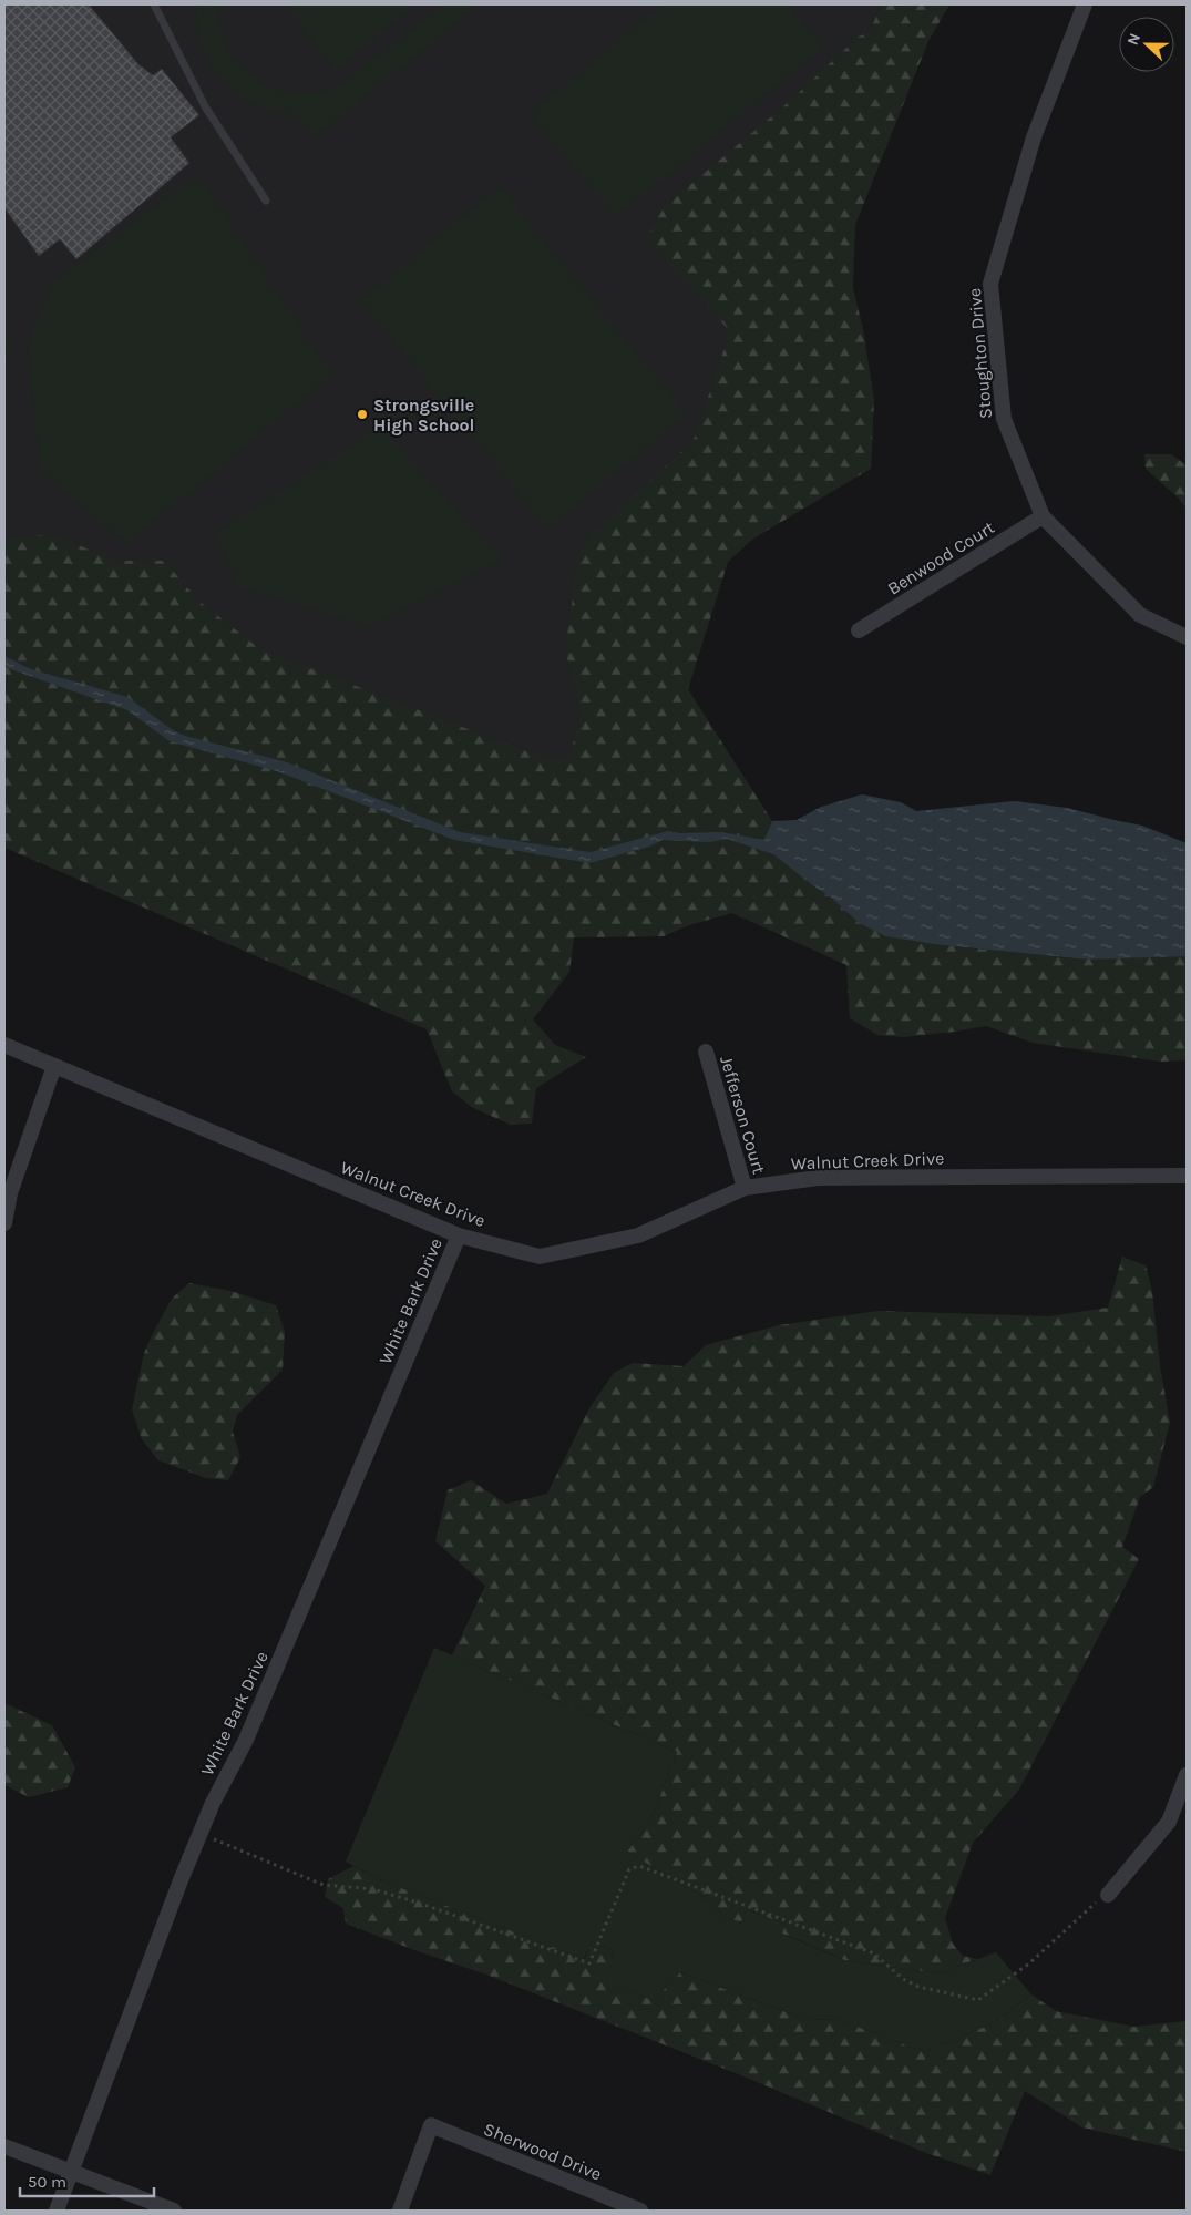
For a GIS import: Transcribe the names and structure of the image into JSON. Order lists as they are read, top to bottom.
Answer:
{
  "streets": {
    "street": [
      "Stoughton Drive",
      "Benwood Court",
      "Jefferson Court",
      "Walnut Creek Drive",
      "White Bark Drive",
      "Sherwood Drive"
    ]
  },
  "crossings": [
    ["Stoughton Drive", "Benwood Court"],
    ["Jefferson Court", "Walnut Creek Drive"],
    ["Walnut Creek Drive", "White Bark Drive"]
  ],
  "places": ["Strongsville High School"],
  "scale_bar": "50 m",
  "north": "left"
}
